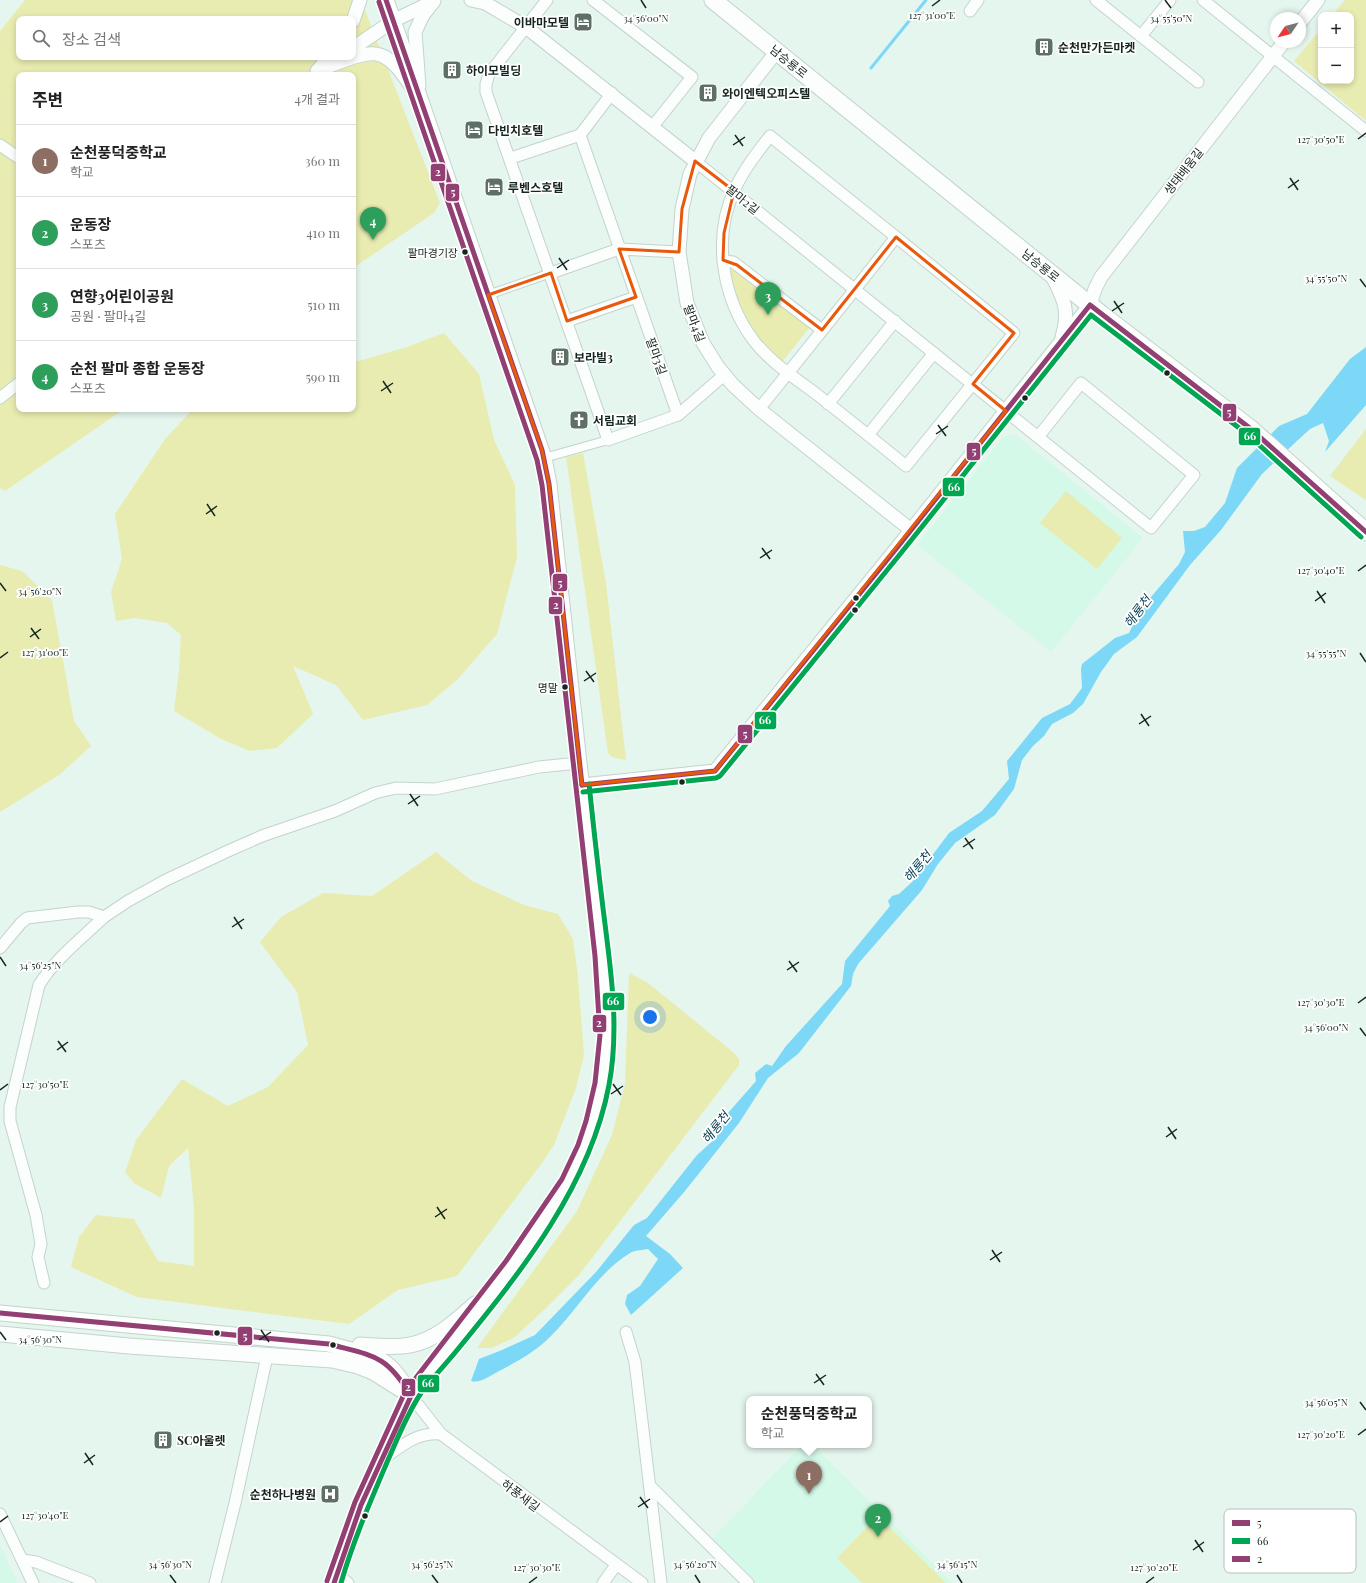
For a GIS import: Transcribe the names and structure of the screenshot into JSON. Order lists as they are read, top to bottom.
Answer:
{
  "streets": {
    "main road": ["남승룡로"],
    "street": [
      "생태배움길",
      "팔마2길",
      "팔마4길",
      "팔마3길",
      "하풍새길"
    ]
  },
  "crossings": [
    ["남승룡로", "생태배움길"],
    ["남승룡로", "팔마4길"],
    ["생태배움길", "팔마2길"],
    ["생태배움길", "팔마4길"],
    ["팔마2길", "팔마4길"]
  ],
  "water": ["해룡천"],
  "places": {
    "hotel": ["이바마모텔", "다빈치호텔", "루벤스호텔"],
    "building": [
      "순천만가든마켓",
      "하이모빌딩",
      "와이엔텍오피스텔",
      "보라빌3",
      "SC아울렛"
    ],
    "other": ["팔마경기장", "명말"],
    "church": ["서림교회"],
    "hospital": ["순천하나병원"]
  },
  "lines": ["transit line 5", "transit line 2", "transit line 66"],
  "legend": ["5", "66", "2"],
  "north": "bottom left",
  "page": {
    "map_buttons": ["+", "−"],
    "search": "장소 검색",
    "heading": ["주변", "4개 결과"],
    "list": [
      {
        "mark": "1",
        "name": "순천풍덕중학교",
        "note": "학교",
        "value": "360 m"
      },
      {
        "mark": "2",
        "name": "운동장",
        "note": "스포츠",
        "value": "410 m"
      },
      {
        "mark": "3",
        "name": "연향3어린이공원",
        "note": "공원 · 팔마4길",
        "value": "510 m"
      },
      {
        "mark": "4",
        "name": "순천 팔마 종합 운동장",
        "note": "스포츠",
        "value": "590 m"
      }
    ],
    "pins": [
      "4",
      "3",
      "1",
      "2"
    ],
    "popup": ["순천풍덕중학교", "학교"]
  },
  "coordinates": [
    "127°31'00\"E",
    "34°56'00\"N",
    "34°55'50\"N",
    "127°30'50\"E",
    "127°30'40\"E",
    "34°56'20\"N",
    "34°55'55\"N",
    "34°56'25\"N",
    "127°30'30\"E",
    "34°56'30\"N",
    "34°56'05\"N",
    "127°30'20\"E",
    "34°56'15\"N"
  ]
}
